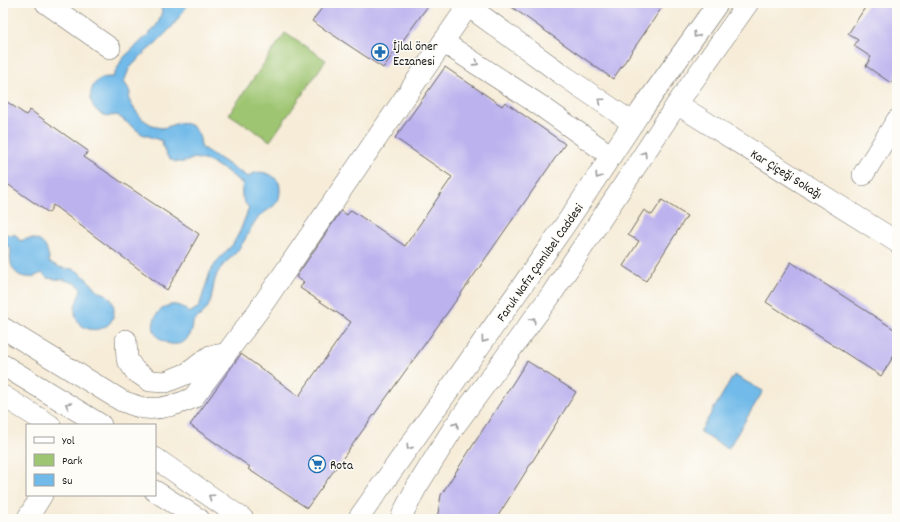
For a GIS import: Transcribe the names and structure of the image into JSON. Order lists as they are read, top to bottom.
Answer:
{
  "streets": {
    "street": ["Kar Çiçeği Sokağı", "Faruk Nafız Çamlıbel Caddesi"]
  },
  "crossings": [
    ["Kar Çiçeği Sokağı", "Faruk Nafız Çamlıbel Caddesi"]
  ],
  "places": {
    "pharmacy": ["İjlal öner Eczanesi"],
    "supermarket": ["Rota"]
  },
  "legend": ["Yol", "Park", "Su"]
}
